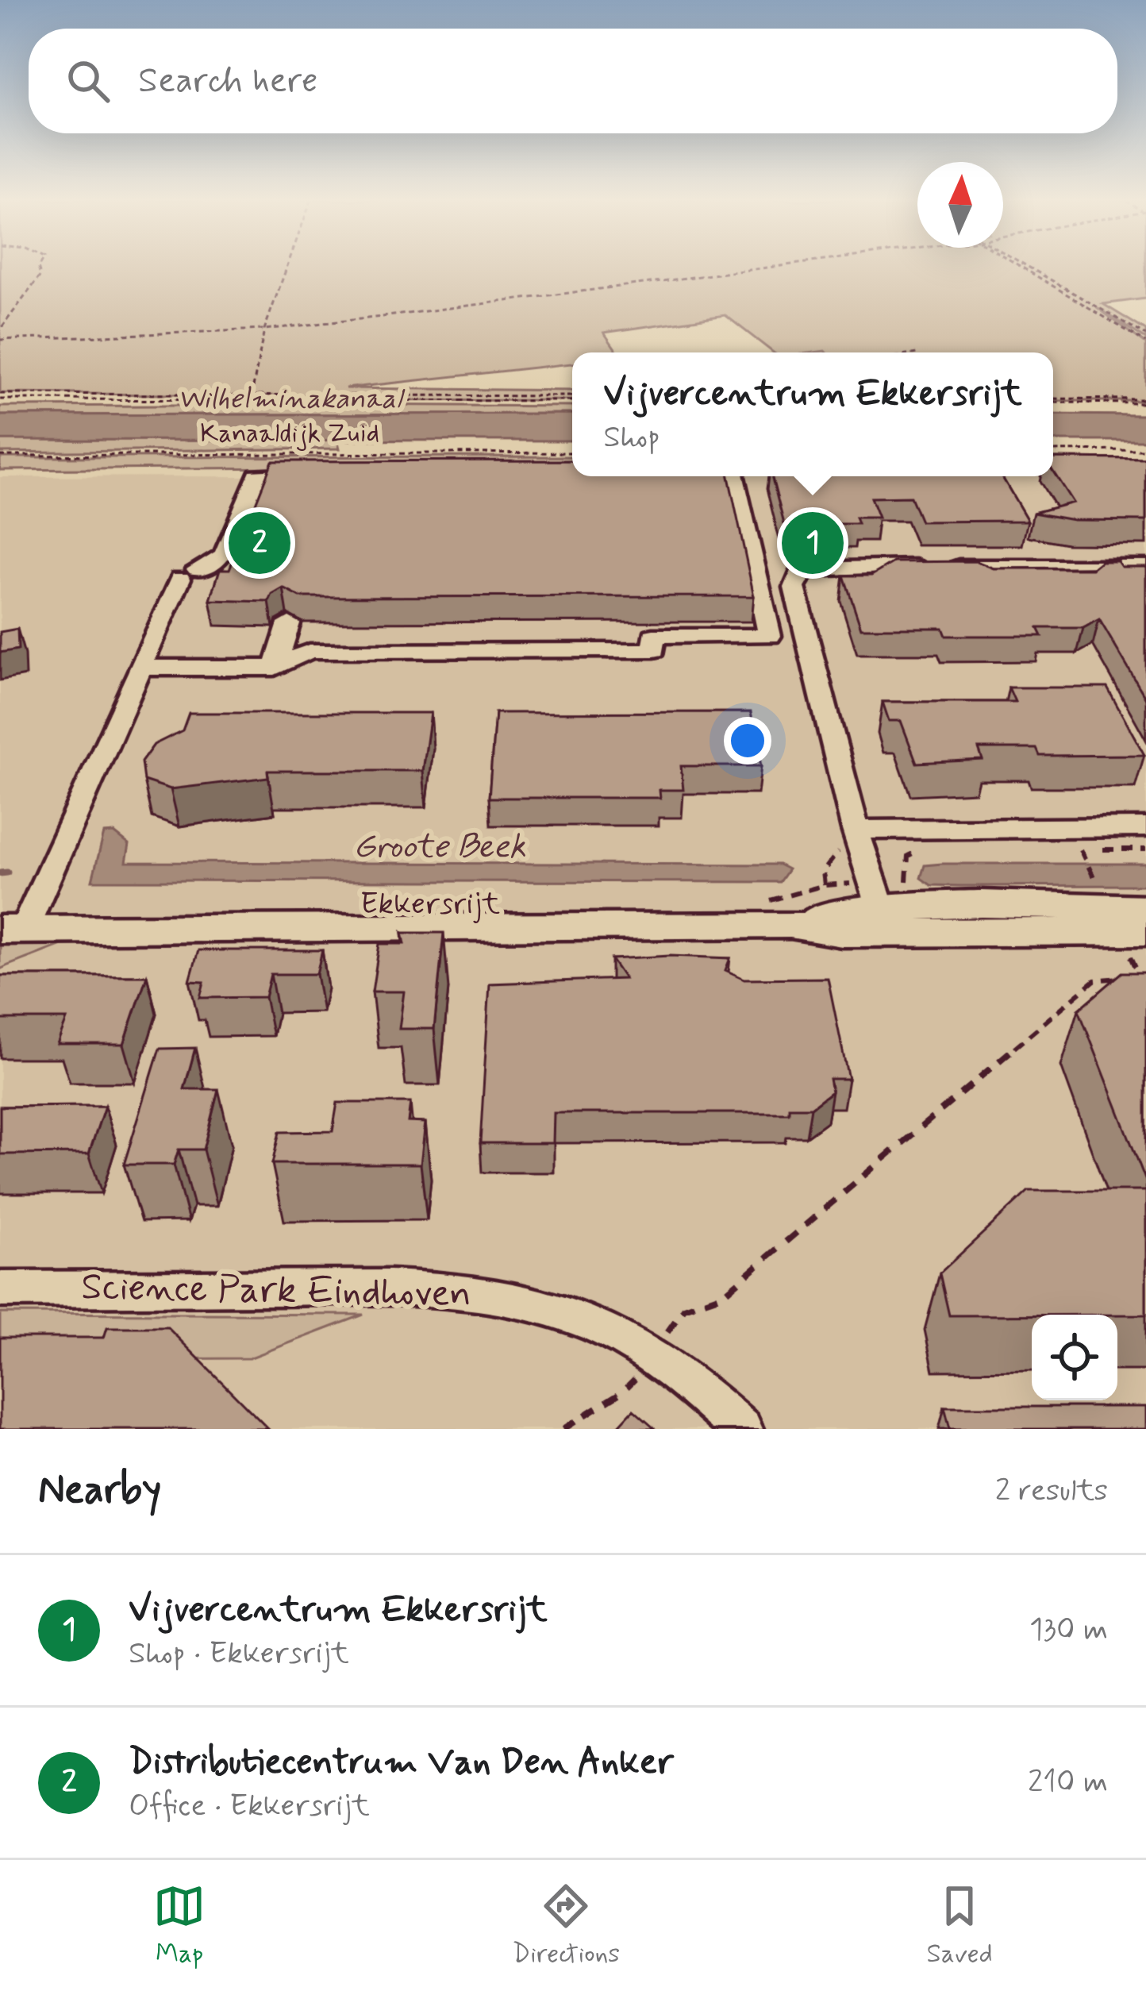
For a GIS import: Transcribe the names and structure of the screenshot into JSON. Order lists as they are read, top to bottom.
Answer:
{
  "streets": {
    "main road": ["Ekkersrijt"],
    "street": ["Science Park Eindhoven"],
    "path": ["Kanaaldijk Zuid"]
  },
  "water": ["Wilhelminakanaal", "Groote Beek"],
  "north": "top",
  "page": {
    "search": "Search here",
    "popup": ["Vijvercentrum Ekkersrijt", "Shop"],
    "pins": ["1", "2"],
    "heading": ["Nearby", "2 results"],
    "list": [
      {
        "mark": "1",
        "name": "Vijvercentrum Ekkersrijt",
        "note": "Shop · Ekkersrijt",
        "value": "130 m"
      },
      {
        "mark": "2",
        "name": "Distributiecentrum Van Den Anker",
        "note": "Office · Ekkersrijt",
        "value": "210 m"
      }
    ],
    "nav": ["Map", "Directions", "Saved"]
  }
}
